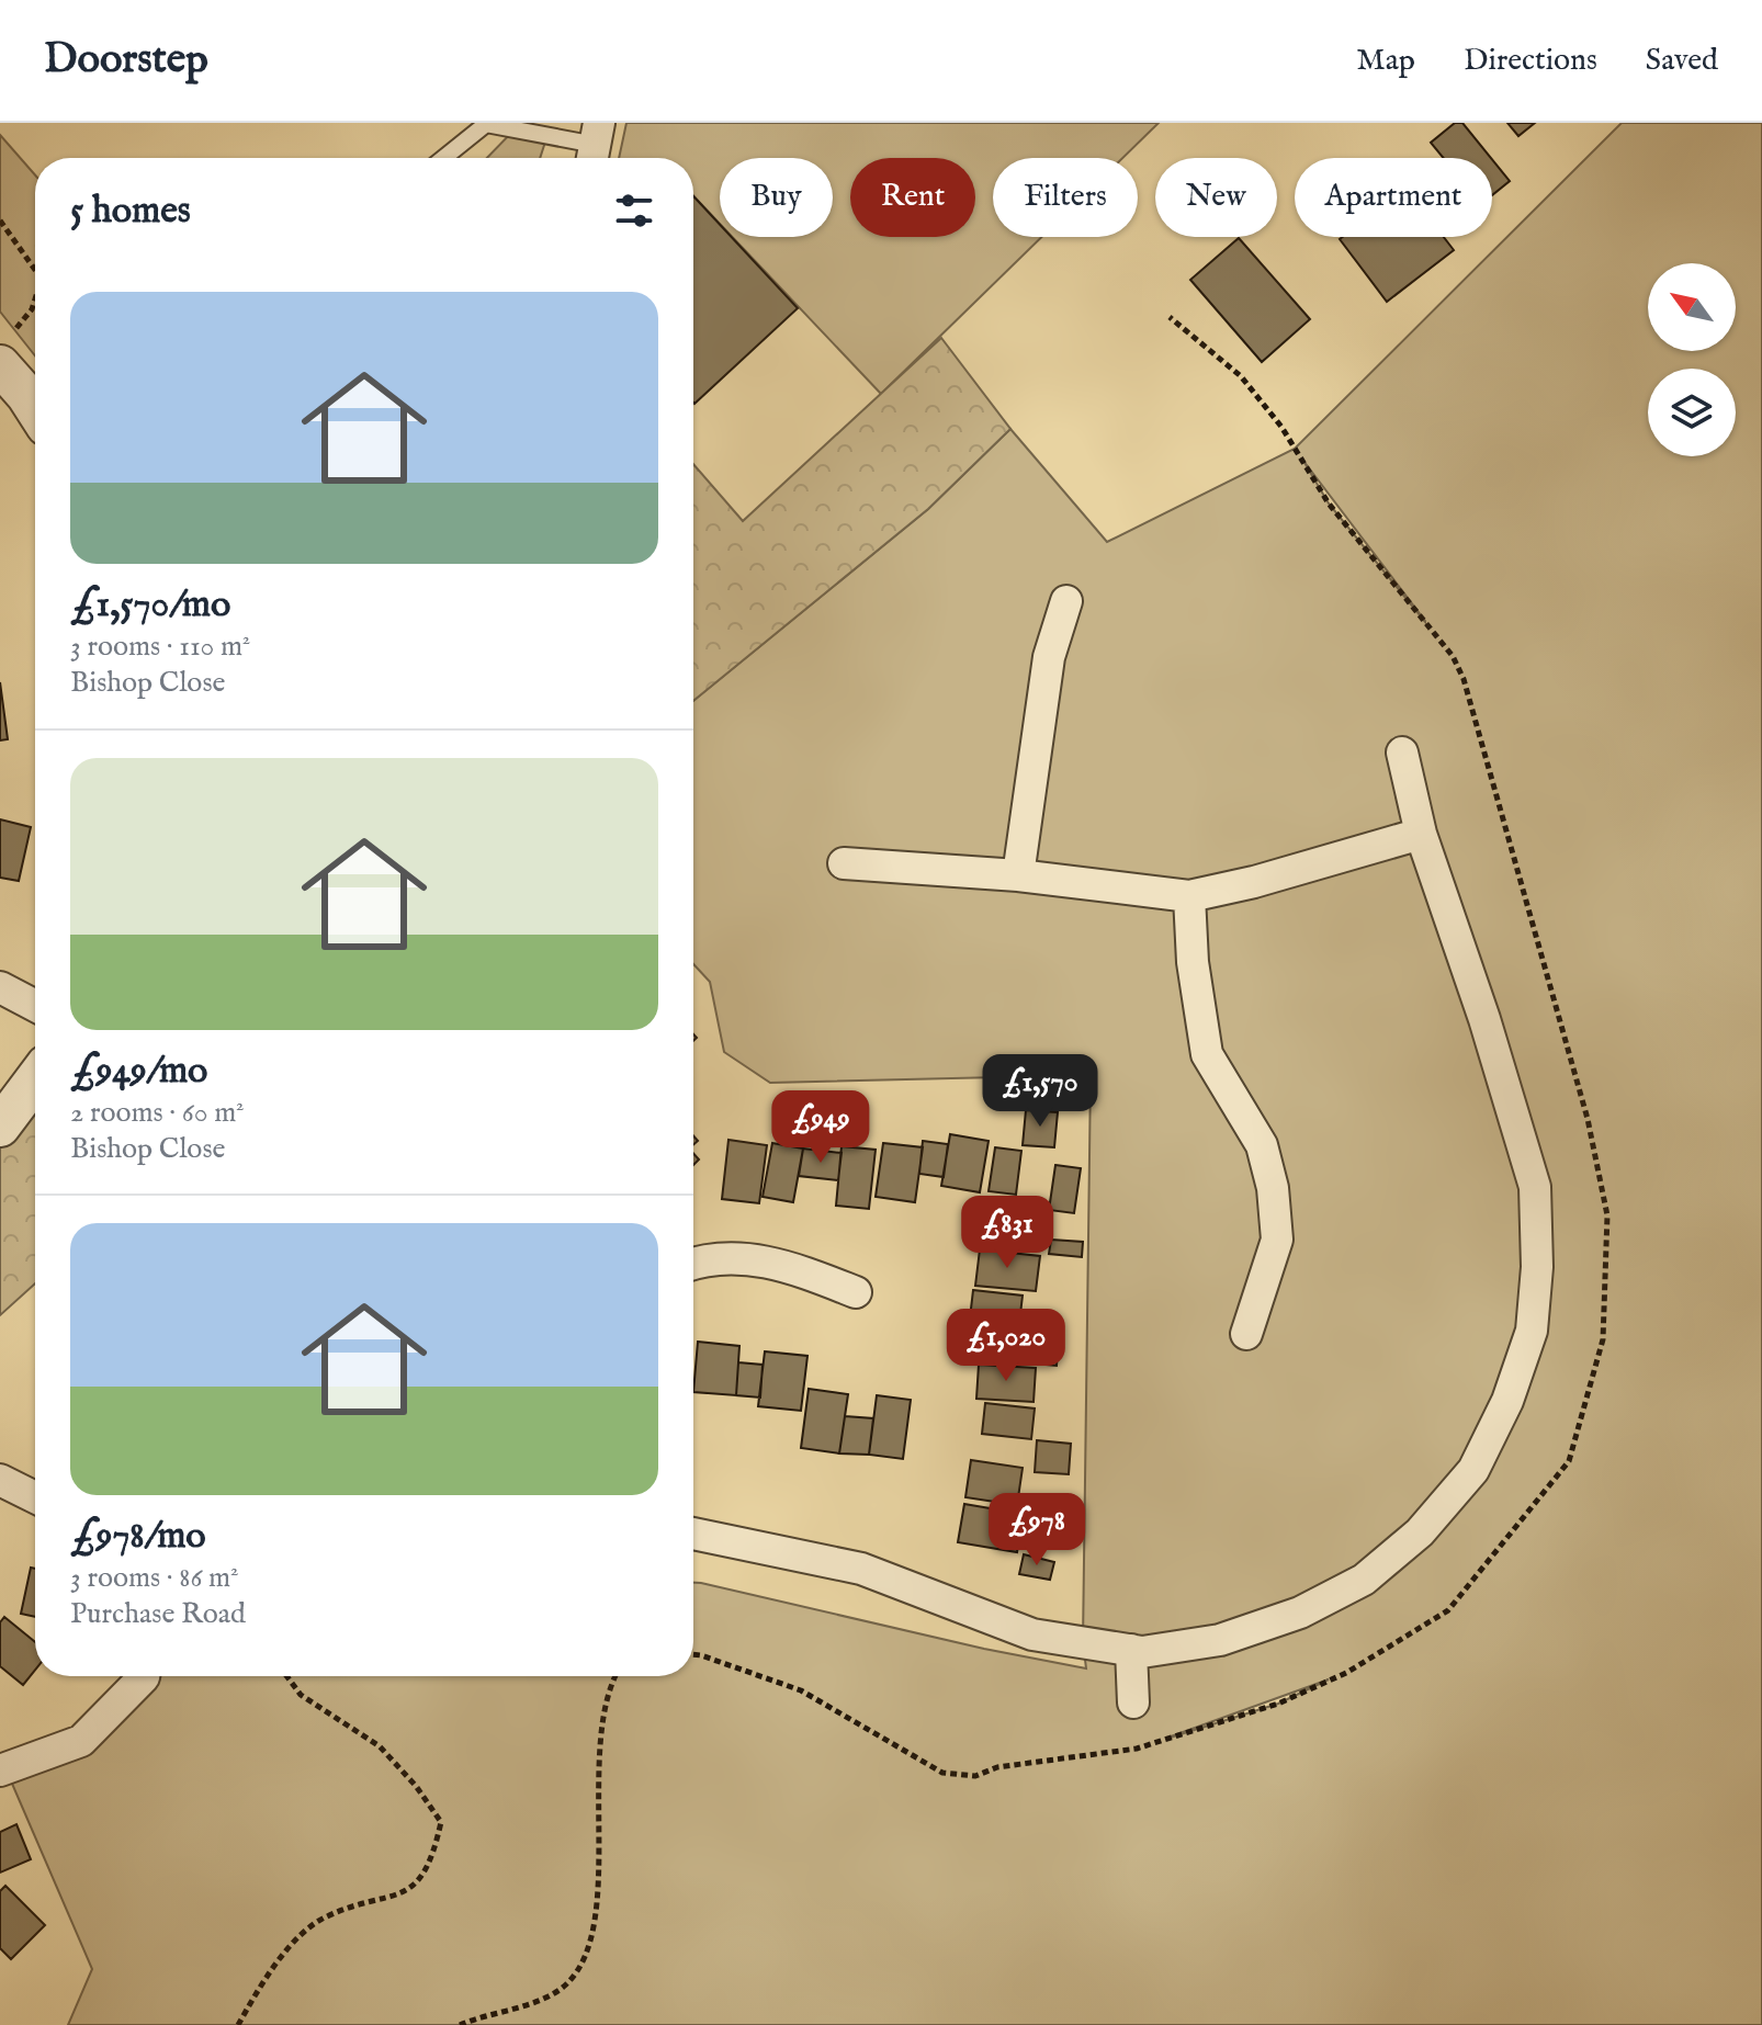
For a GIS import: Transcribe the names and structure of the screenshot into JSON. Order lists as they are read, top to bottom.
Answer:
{
  "north": "top left",
  "page": {
    "header": "Doorstep",
    "nav": ["Map", "Directions", "Saved"],
    "chip": [
      "Buy",
      "Rent",
      "Filters",
      "New",
      "Apartment"
    ],
    "heading": "5 homes",
    "list": [
      {
        "name": "£1,570/mo",
        "note": "3 rooms · 110 m² · Bishop Close"
      },
      {
        "name": "£949/mo",
        "note": "2 rooms · 60 m² · Bishop Close"
      },
      {
        "name": "£978/mo",
        "note": "3 rooms · 86 m² · Purchase Road"
      }
    ],
    "price": [
      "£1,570",
      "£949",
      "£831",
      "£1,020",
      "£978"
    ]
  }
}
